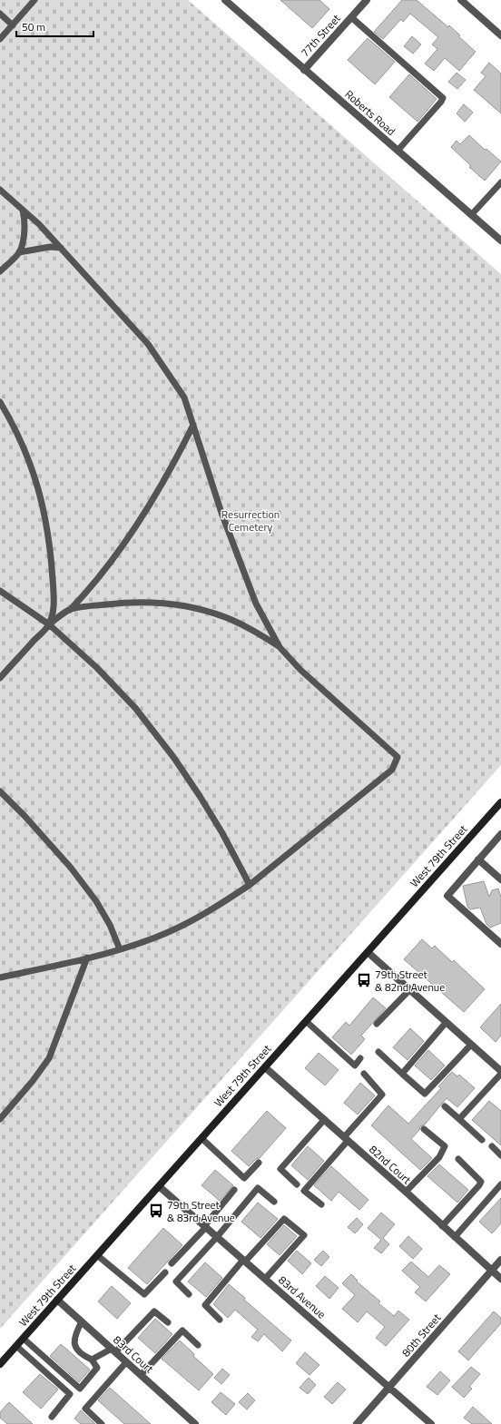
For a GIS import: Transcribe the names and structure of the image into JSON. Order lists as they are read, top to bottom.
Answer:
{
  "streets": {
    "main road": ["West 79th Street"],
    "street": [
      "77th Street",
      "Roberts Road",
      "82nd Court",
      "83rd Avenue",
      "80th Street",
      "83rd Court"
    ]
  },
  "crossings": [
    ["77th Street", "Roberts Road"],
    ["West 79th Street", "82nd Court"],
    ["West 79th Street", "83rd Avenue"],
    ["West 79th Street", "83rd Court"],
    ["82nd Court", "80th Street"],
    ["83rd Avenue", "80th Street"]
  ],
  "parks": ["Resurrection Cemetery"],
  "places": {
    "bus stop": ["79th Street & 82nd Avenue", "79th Street & 83rd Avenue"]
  },
  "scale_bar": "50 m"
}
